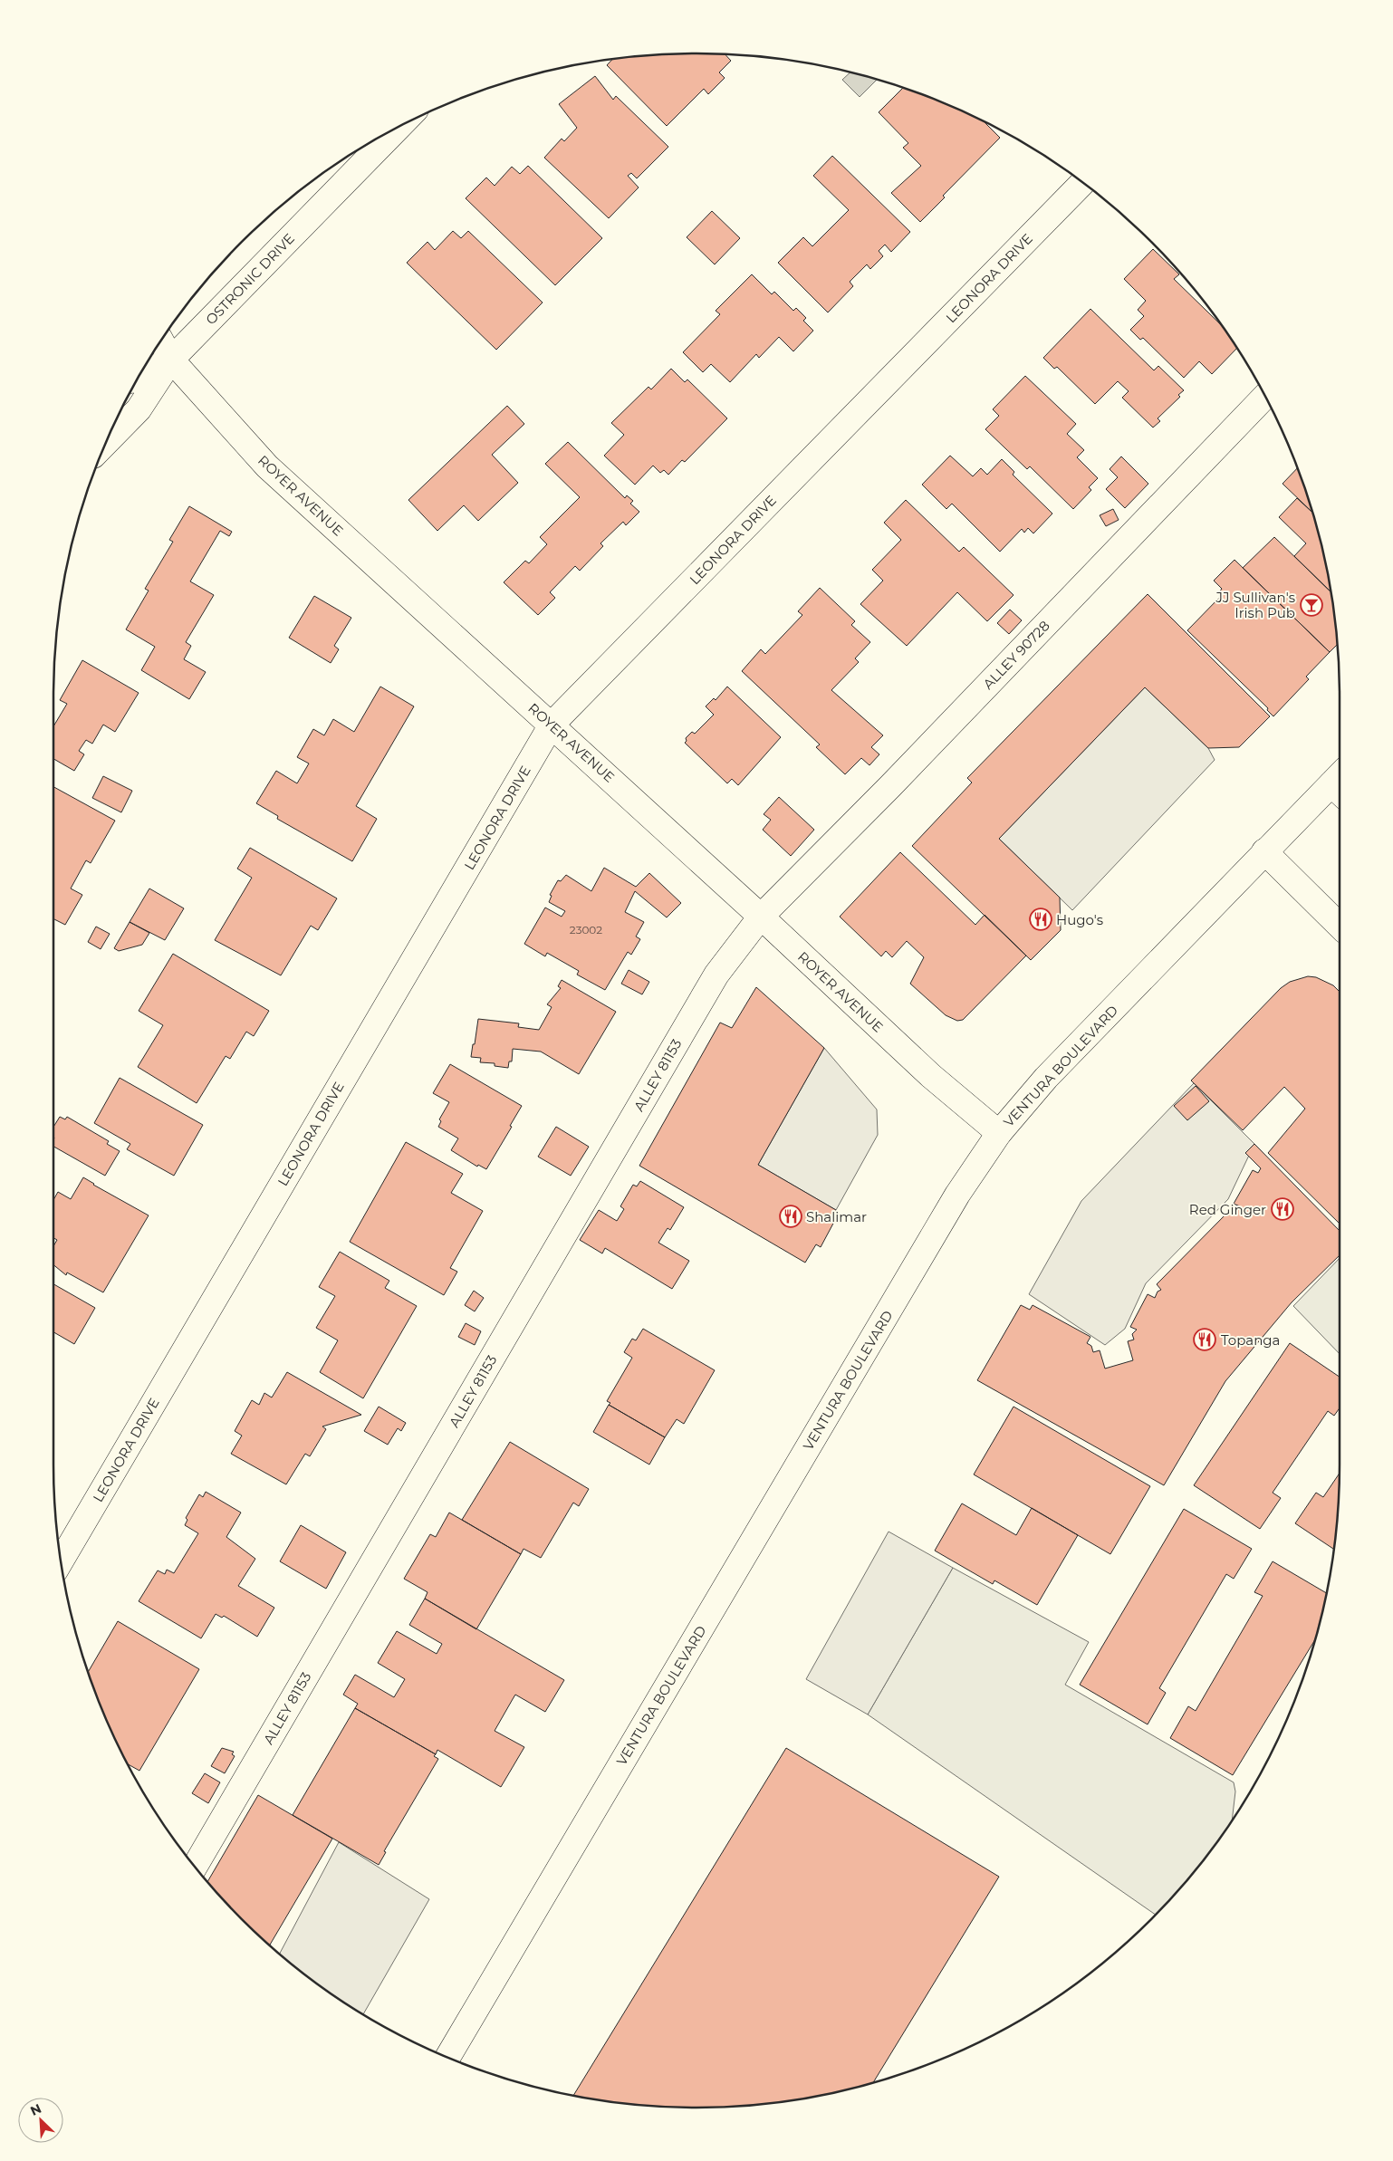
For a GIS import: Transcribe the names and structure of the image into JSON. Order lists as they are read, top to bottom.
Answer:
{
  "streets": {
    "street": [
      "LEONORA DRIVE",
      "OSTRONIC DRIVE",
      "ROYER AVENUE",
      "ALLEY 90728",
      "VENTURA BOULEVARD",
      "ALLEY 81153"
    ]
  },
  "crossings": [
    ["LEONORA DRIVE", "ROYER AVENUE"],
    ["OSTRONIC DRIVE", "ROYER AVENUE"],
    ["ROYER AVENUE", "ALLEY 90728"],
    ["ROYER AVENUE", "VENTURA BOULEVARD"],
    ["ROYER AVENUE", "ALLEY 81153"],
    ["ALLEY 90728", "ALLEY 81153"]
  ],
  "places": {
    "bar": ["JJ Sullivan's Irish Pub"],
    "restaurant": [
      "Hugo's",
      "Red Ginger",
      "Shalimar",
      "Topanga"
    ]
  },
  "house_numbers": ["23002"],
  "north": "top left"
}
